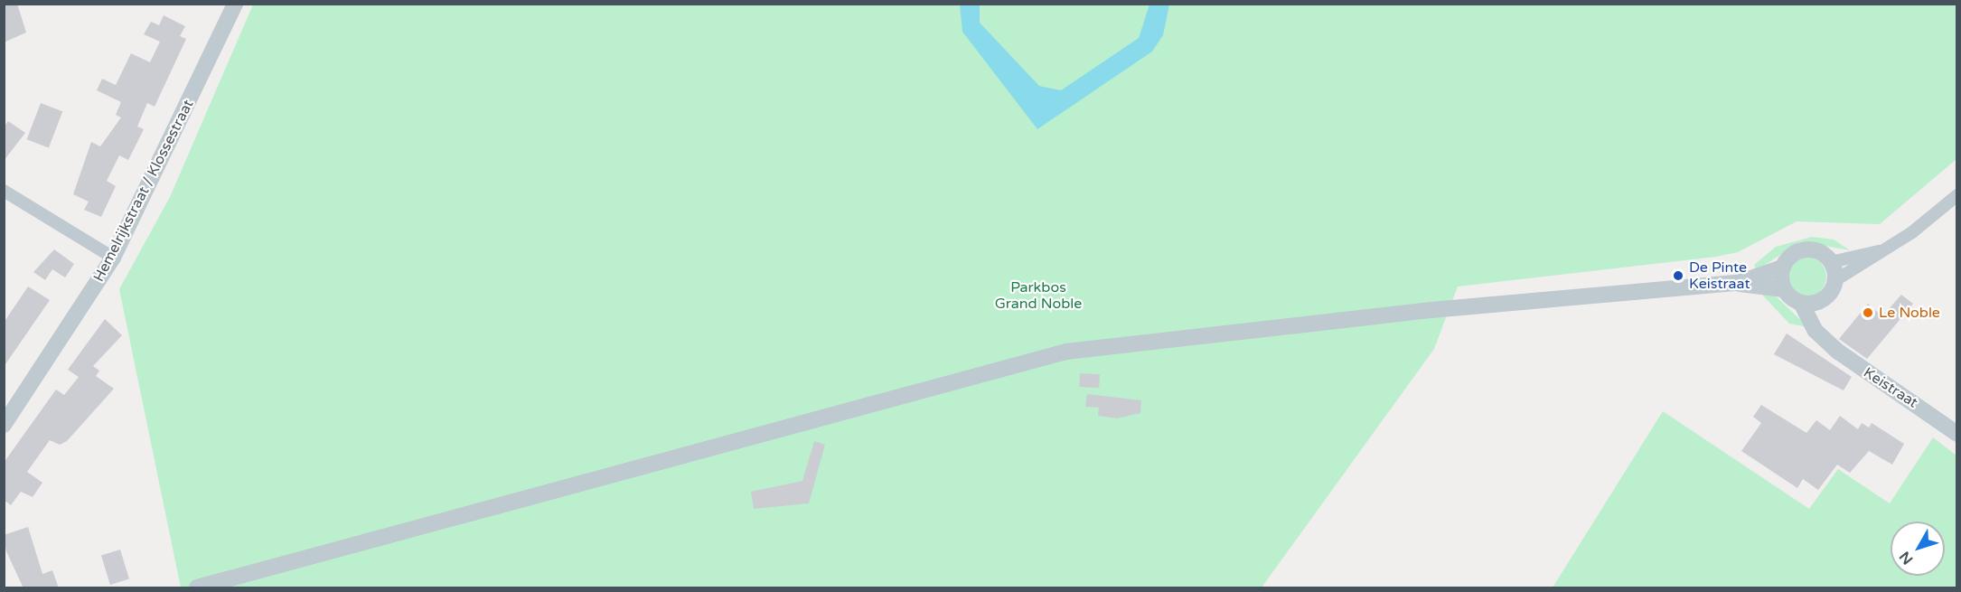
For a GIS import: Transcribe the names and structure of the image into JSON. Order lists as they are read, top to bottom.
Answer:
{
  "streets": {
    "street": ["Hemelrijkstraat / Klossestraat", "Keistraat"]
  },
  "parks": ["Parkbos Grand Noble"],
  "places": ["De Pinte Keistraat", "Le Noble"],
  "north": "bottom left"
}
